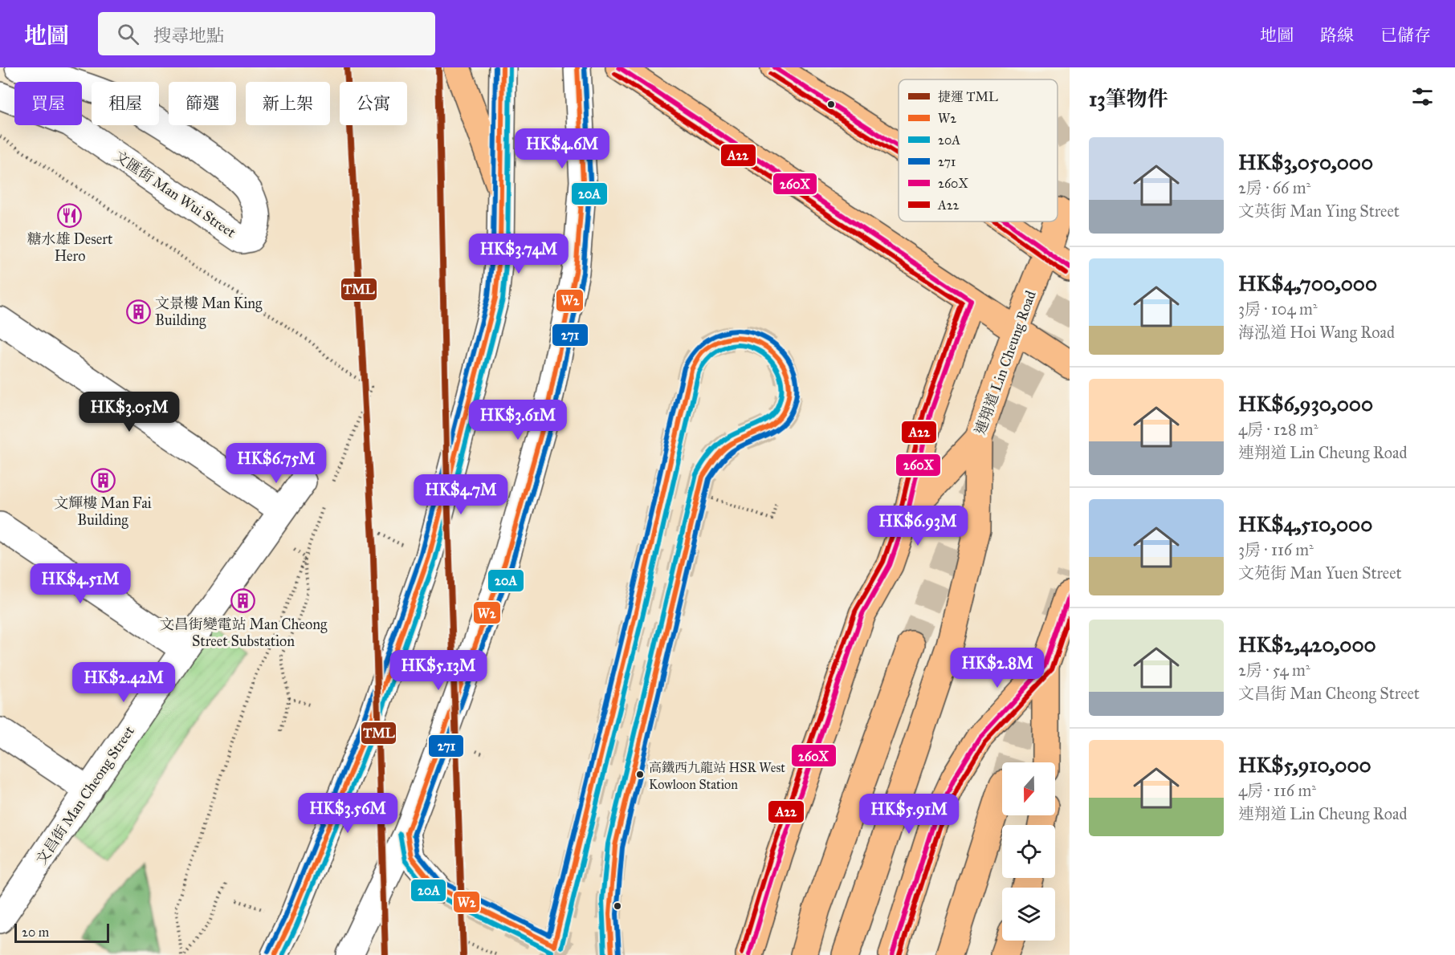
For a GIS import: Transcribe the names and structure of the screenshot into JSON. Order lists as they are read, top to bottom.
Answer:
{
  "streets": {
    "main road": ["連翔道 Lin Cheung Road"],
    "street": ["文匯街 Man Wui Street", "文昌街 Man Cheong Street"]
  },
  "places": {
    "restaurant": ["糖水雄 Desert Hero"],
    "building": ["文景樓 Man King Building", "文輝樓 Man Fai Building", "文昌街變電站 Man Cheong Street Substation"],
    "other": ["高鐵西九龍站 HSR West Kowloon Station"]
  },
  "lines": [
    "metro line TML",
    "transit line W2",
    "transit line 20A",
    "transit line 271",
    "transit line 260X",
    "transit line A22"
  ],
  "legend": [
    "捷運 TML",
    "W2",
    "20A",
    "271",
    "260X",
    "A22"
  ],
  "scale_bar": "20 m",
  "north": "bottom",
  "page": {
    "header": "地圖",
    "search": "搜尋地點",
    "nav": ["地圖", "路線", "已儲存"],
    "heading": "13筆物件",
    "chip": [
      "買屋",
      "租屋",
      "篩選",
      "新上架",
      "公寓"
    ],
    "list": [
      {
        "name": "HK$3,050,000",
        "note": "2房 · 66 m² · 文英街 Man Ying Street"
      },
      {
        "name": "HK$4,700,000",
        "note": "3房 · 104 m² · 海泓道 Hoi Wang Road"
      },
      {
        "name": "HK$6,930,000",
        "note": "4房 · 128 m² · 連翔道 Lin Cheung Road"
      },
      {
        "name": "HK$4,510,000",
        "note": "3房 · 116 m² · 文苑街 Man Yuen Street"
      },
      {
        "name": "HK$2,420,000",
        "note": "2房 · 54 m² · 文昌街 Man Cheong Street"
      },
      {
        "name": "HK$5,910,000",
        "note": "4房 · 116 m² · 連翔道 Lin Cheung Road"
      }
    ],
    "price": [
      "HK$4.6M",
      "HK$3.74M",
      "HK$3.05M",
      "HK$3.61M",
      "HK$6.75M",
      "HK$4.7M",
      "HK$6.93M",
      "HK$4.51M",
      "HK$2.8M",
      "HK$5.13M",
      "HK$2.42M",
      "HK$3.56M",
      "HK$5.91M"
    ],
    "scale": "20 m"
  }
}
